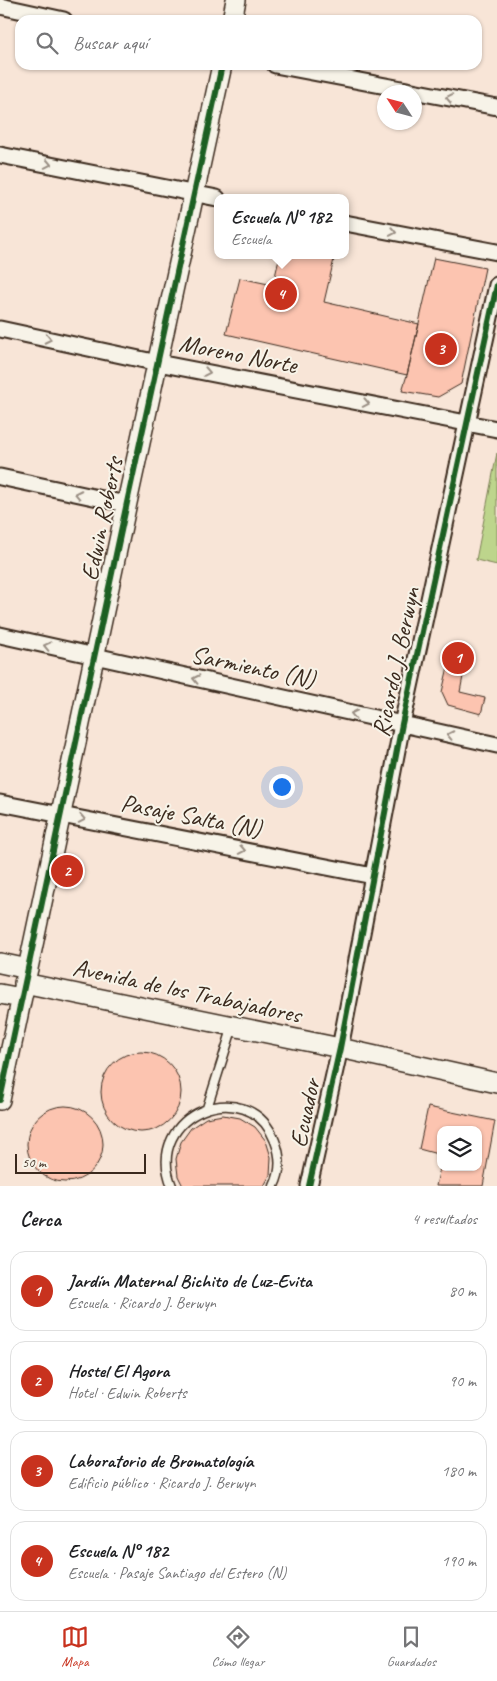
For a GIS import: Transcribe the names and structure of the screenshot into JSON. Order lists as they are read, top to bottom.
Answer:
{
  "streets": {
    "street": [
      "Moreno Norte",
      "Edwin Roberts",
      "Ricardo J. Berwyn",
      "Sarmiento (N)",
      "Pasaje Salta (N)",
      "Avenida de los Trabajadores",
      "Ecuador"
    ]
  },
  "crossings": [
    ["Moreno Norte", "Edwin Roberts"],
    ["Moreno Norte", "Ricardo J. Berwyn"],
    ["Edwin Roberts", "Sarmiento (N)"],
    ["Edwin Roberts", "Pasaje Salta (N)"],
    ["Edwin Roberts", "Avenida de los Trabajadores"],
    ["Ricardo J. Berwyn", "Sarmiento (N)"],
    ["Ricardo J. Berwyn", "Pasaje Salta (N)"],
    ["Ricardo J. Berwyn", "Avenida de los Trabajadores"],
    ["Ricardo J. Berwyn", "Ecuador"],
    ["Avenida de los Trabajadores", "Ecuador"]
  ],
  "one_way": ["Moreno Norte", "Sarmiento (N)", "Pasaje Salta (N)"],
  "scale_bar": "50 m",
  "north": "top left",
  "page": {
    "search": "Buscar aquí",
    "popup": ["Escuela N° 182", "Escuela"],
    "pins": [
      "4",
      "3",
      "1",
      "2"
    ],
    "scale": "50 m",
    "heading": ["Cerca", "4 resultados"],
    "list": [
      {
        "mark": "1",
        "name": "Jardín Maternal Bichito de Luz-Evita",
        "note": "Escuela · Ricardo J. Berwyn",
        "value": "80 m"
      },
      {
        "mark": "2",
        "name": "Hostel El Agora",
        "note": "Hotel · Edwin Roberts",
        "value": "90 m"
      },
      {
        "mark": "3",
        "name": "Laboratorio de Bromatología",
        "note": "Edificio público · Ricardo J. Berwyn",
        "value": "180 m"
      },
      {
        "mark": "4",
        "name": "Escuela N° 182",
        "note": "Escuela · Pasaje Santiago del Estero (N)",
        "value": "190 m"
      }
    ],
    "nav": ["Mapa", "Cómo llegar", "Guardados"]
  }
}
